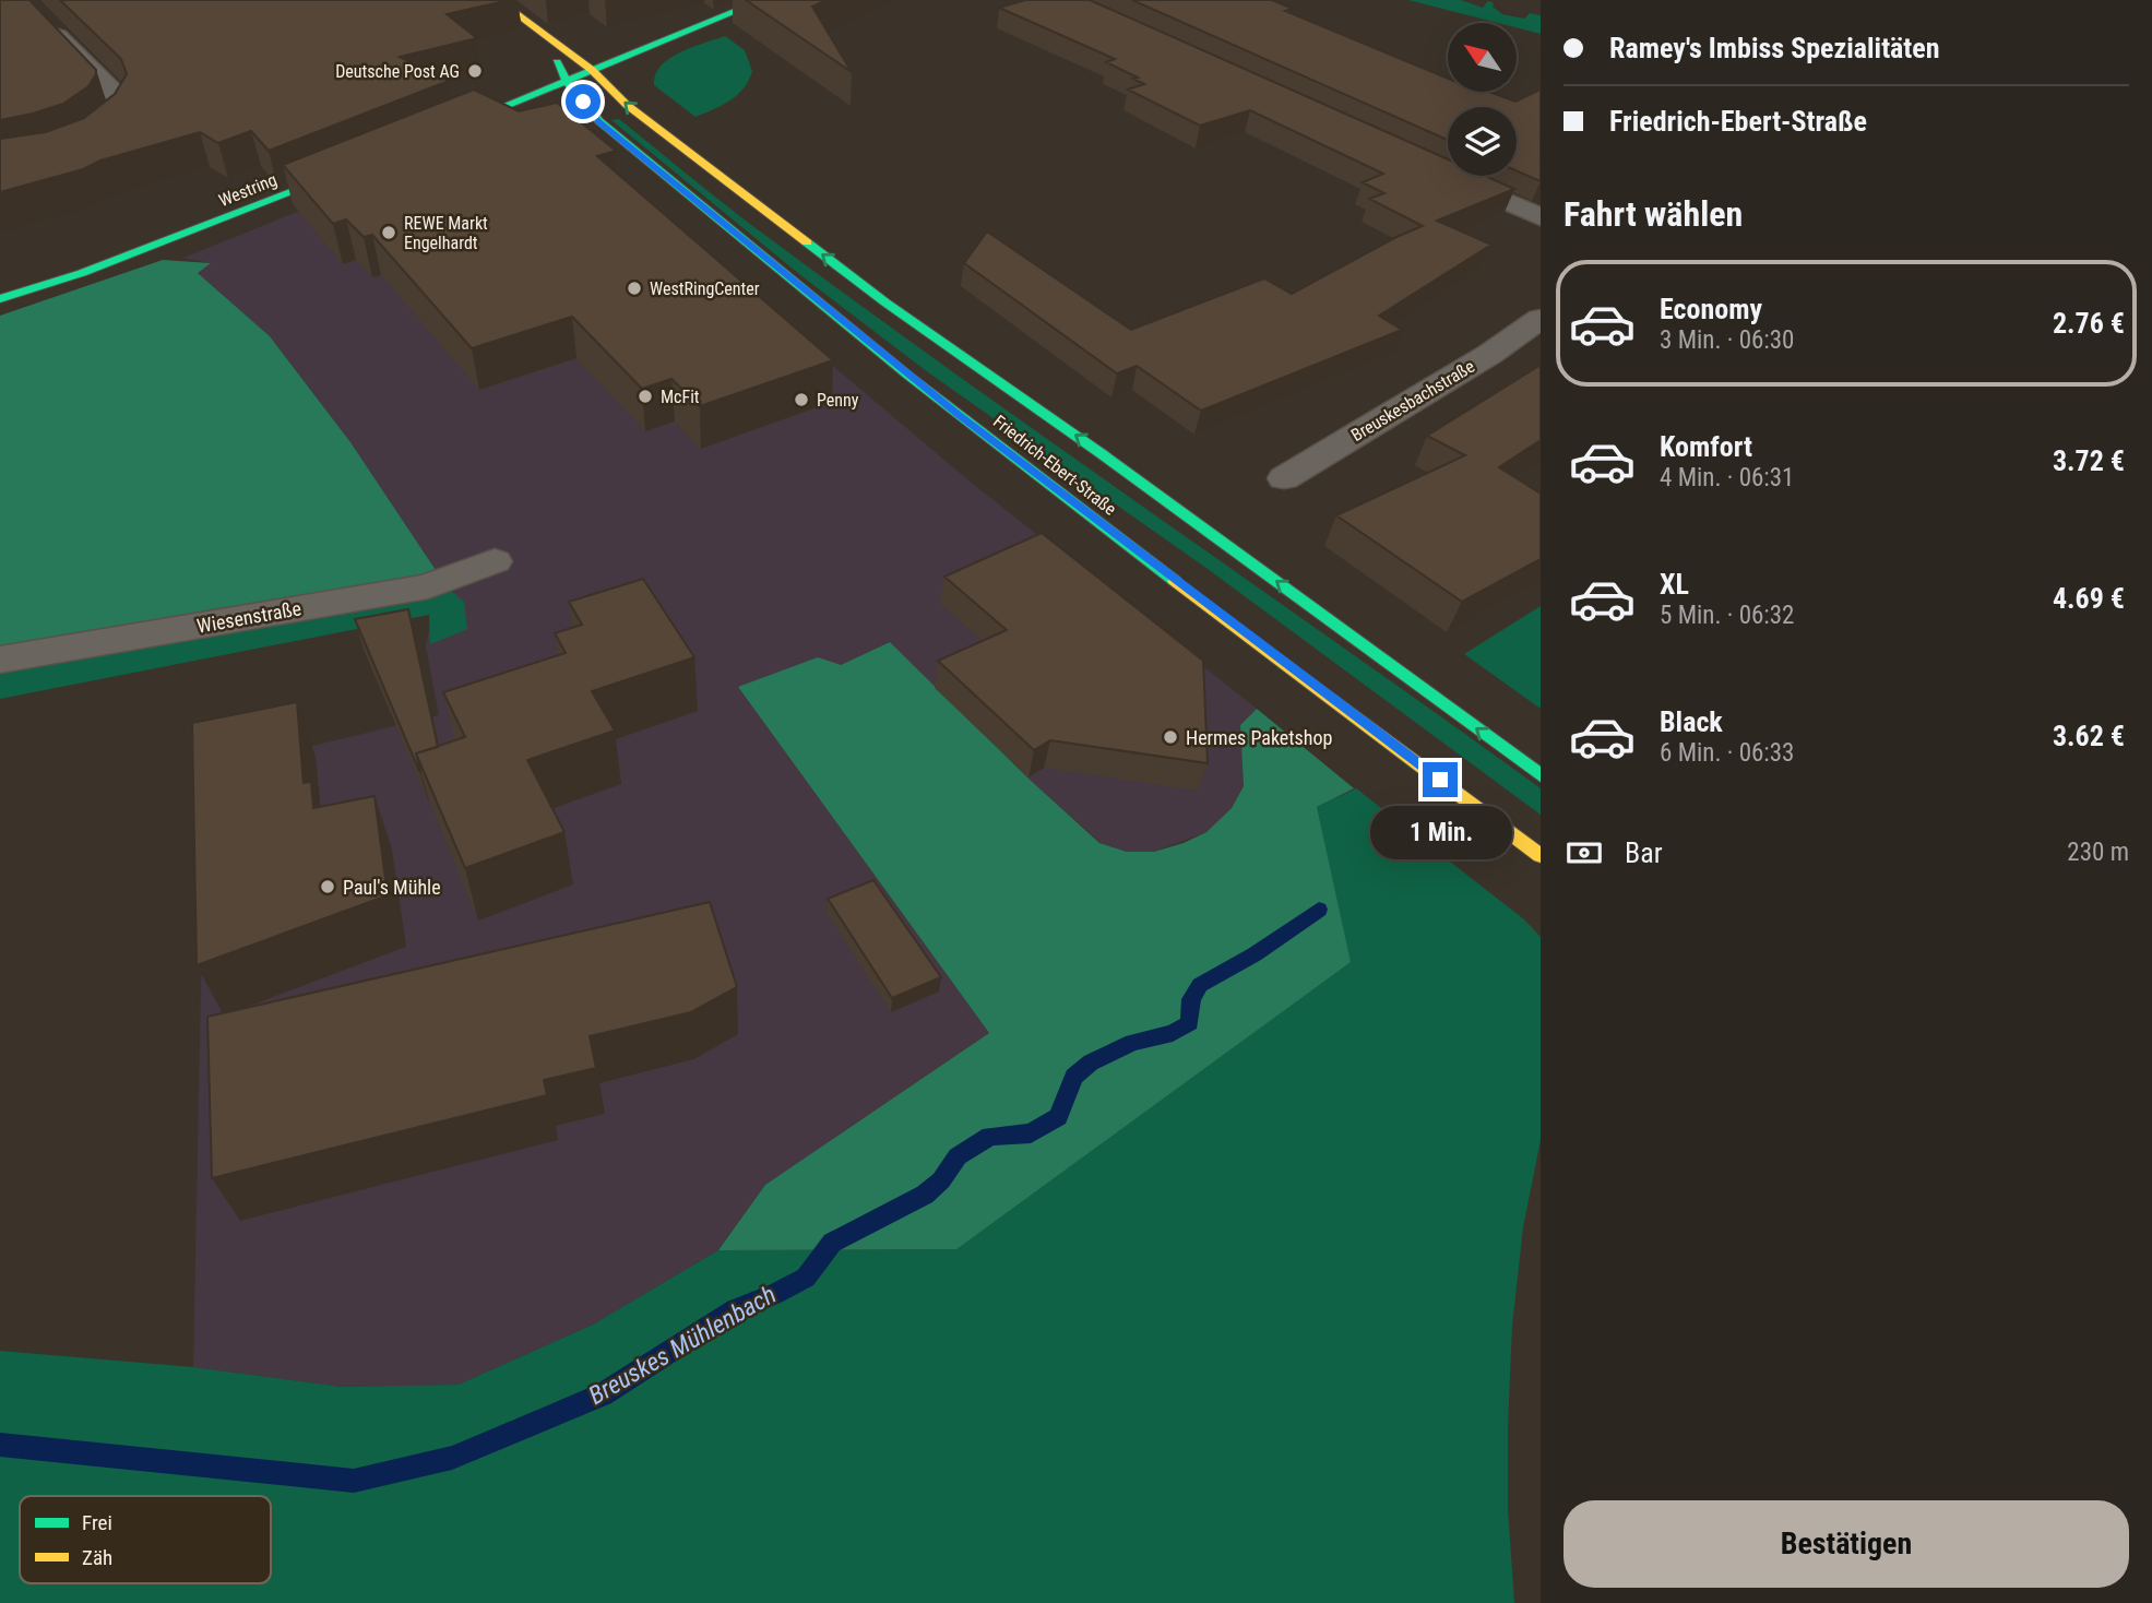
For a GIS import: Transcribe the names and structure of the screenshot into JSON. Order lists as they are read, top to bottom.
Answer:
{
  "streets": {
    "main road": ["Westring", "Friedrich-Ebert-Straße"],
    "street": ["Breuskesbachstraße", "Wiesenstraße"]
  },
  "water": ["Breuskes Mühlenbach"],
  "places": [
    "Deutsche Post AG",
    "REWE Markt Engelhardt",
    "WestRingCenter",
    "McFit",
    "Penny",
    "Hermes Paketshop",
    "Paul's Mühle"
  ],
  "legend": ["Frei", "Zäh"],
  "north": "top left",
  "page": {
    "banner": ["Ramey's Imbiss Spezialitäten", "Friedrich-Ebert-Straße"],
    "heading": "Fahrt wählen",
    "list": [
      {
        "name": "Economy",
        "note": "3 Min. · 06:30",
        "value": "2.76 €"
      },
      {
        "name": "Komfort",
        "note": "4 Min. · 06:31",
        "value": "3.72 €"
      },
      {
        "name": "XL",
        "note": "5 Min. · 06:32",
        "value": "4.69 €"
      },
      {
        "name": "Black",
        "note": "6 Min. · 06:33",
        "value": "3.62 €"
      }
    ],
    "bubble": "1 Min.",
    "pay": ["Bar", "230 m"],
    "buttons": "Bestätigen"
  }
}
